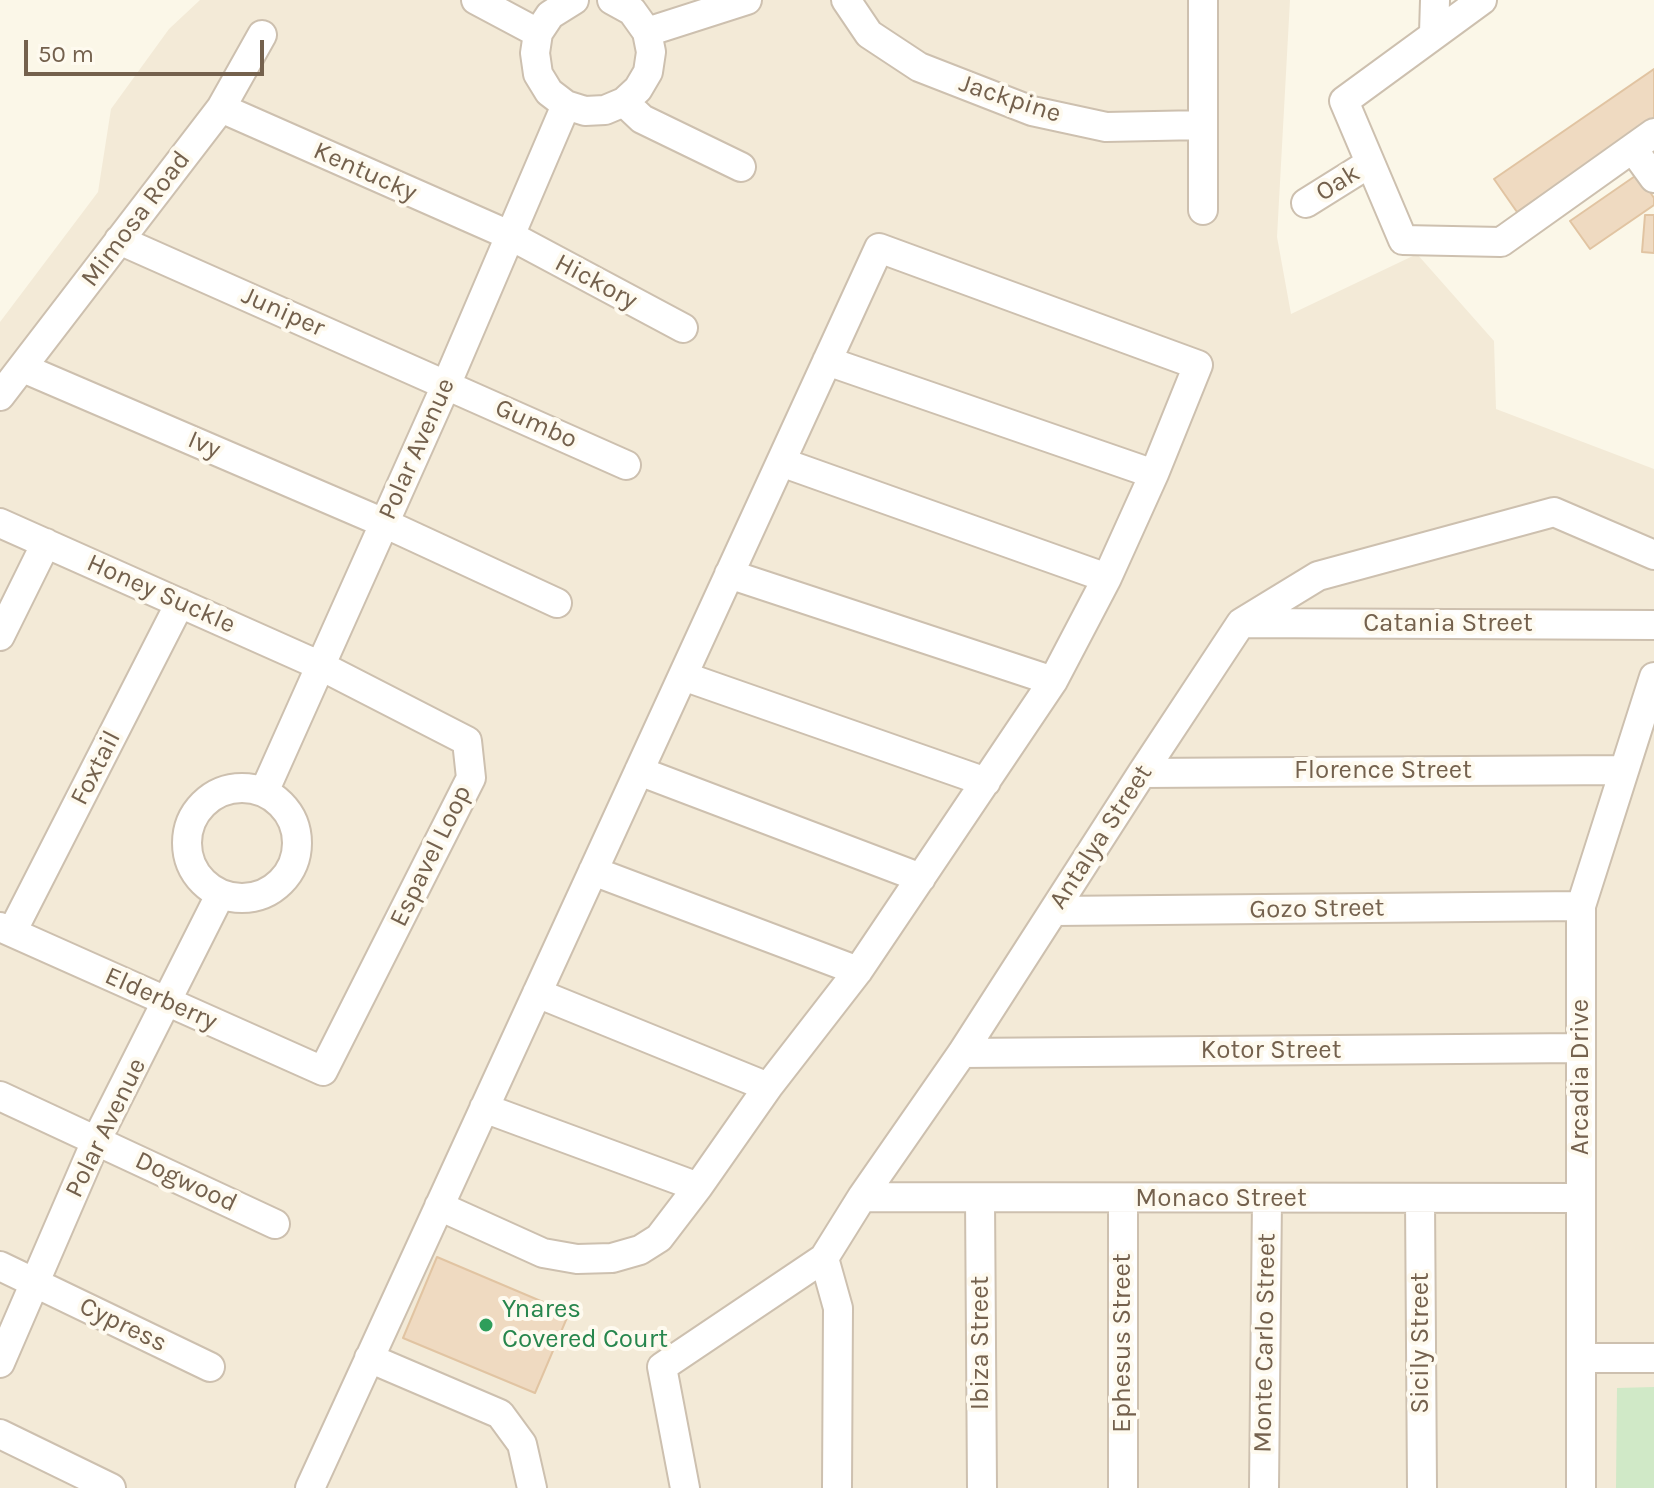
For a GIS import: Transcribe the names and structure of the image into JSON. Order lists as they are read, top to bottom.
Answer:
{
  "streets": {
    "street": [
      "Jackpine",
      "Kentucky",
      "Oak",
      "Mimosa Road",
      "Hickory",
      "Juniper",
      "Gumbo",
      "Ivy",
      "Polar Avenue",
      "Honey Suckle",
      "Catania Street",
      "Foxtail",
      "Florence Street",
      "Antalya Street",
      "Espavel Loop",
      "Gozo Street",
      "Elderberry",
      "Kotor Street",
      "Arcadia Drive",
      "Dogwood",
      "Monaco Street",
      "Cypress",
      "Ibiza Street",
      "Ephesus Street",
      "Monte Carlo Street",
      "Sicily Street"
    ]
  },
  "crossings": [
    ["Kentucky", "Mimosa Road"],
    ["Kentucky", "Hickory"],
    ["Kentucky", "Polar Avenue"],
    ["Mimosa Road", "Juniper"],
    ["Mimosa Road", "Ivy"],
    ["Hickory", "Polar Avenue"],
    ["Juniper", "Gumbo"],
    ["Juniper", "Polar Avenue"],
    ["Gumbo", "Polar Avenue"],
    ["Ivy", "Polar Avenue"],
    ["Polar Avenue", "Honey Suckle"],
    ["Polar Avenue", "Espavel Loop"],
    ["Polar Avenue", "Elderberry"],
    ["Polar Avenue", "Dogwood"],
    ["Polar Avenue", "Cypress"],
    ["Honey Suckle", "Foxtail"],
    ["Honey Suckle", "Espavel Loop"],
    ["Catania Street", "Antalya Street"],
    ["Foxtail", "Elderberry"],
    ["Florence Street", "Antalya Street"],
    ["Florence Street", "Arcadia Drive"],
    ["Antalya Street", "Gozo Street"],
    ["Antalya Street", "Kotor Street"],
    ["Antalya Street", "Monaco Street"],
    ["Espavel Loop", "Elderberry"],
    ["Gozo Street", "Arcadia Drive"],
    ["Kotor Street", "Arcadia Drive"],
    ["Arcadia Drive", "Monaco Street"],
    ["Monaco Street", "Ibiza Street"],
    ["Monaco Street", "Ephesus Street"],
    ["Monaco Street", "Monte Carlo Street"],
    ["Monaco Street", "Sicily Street"]
  ],
  "places": ["Ynares Covered Court"],
  "scale_bar": "50 m"
}
